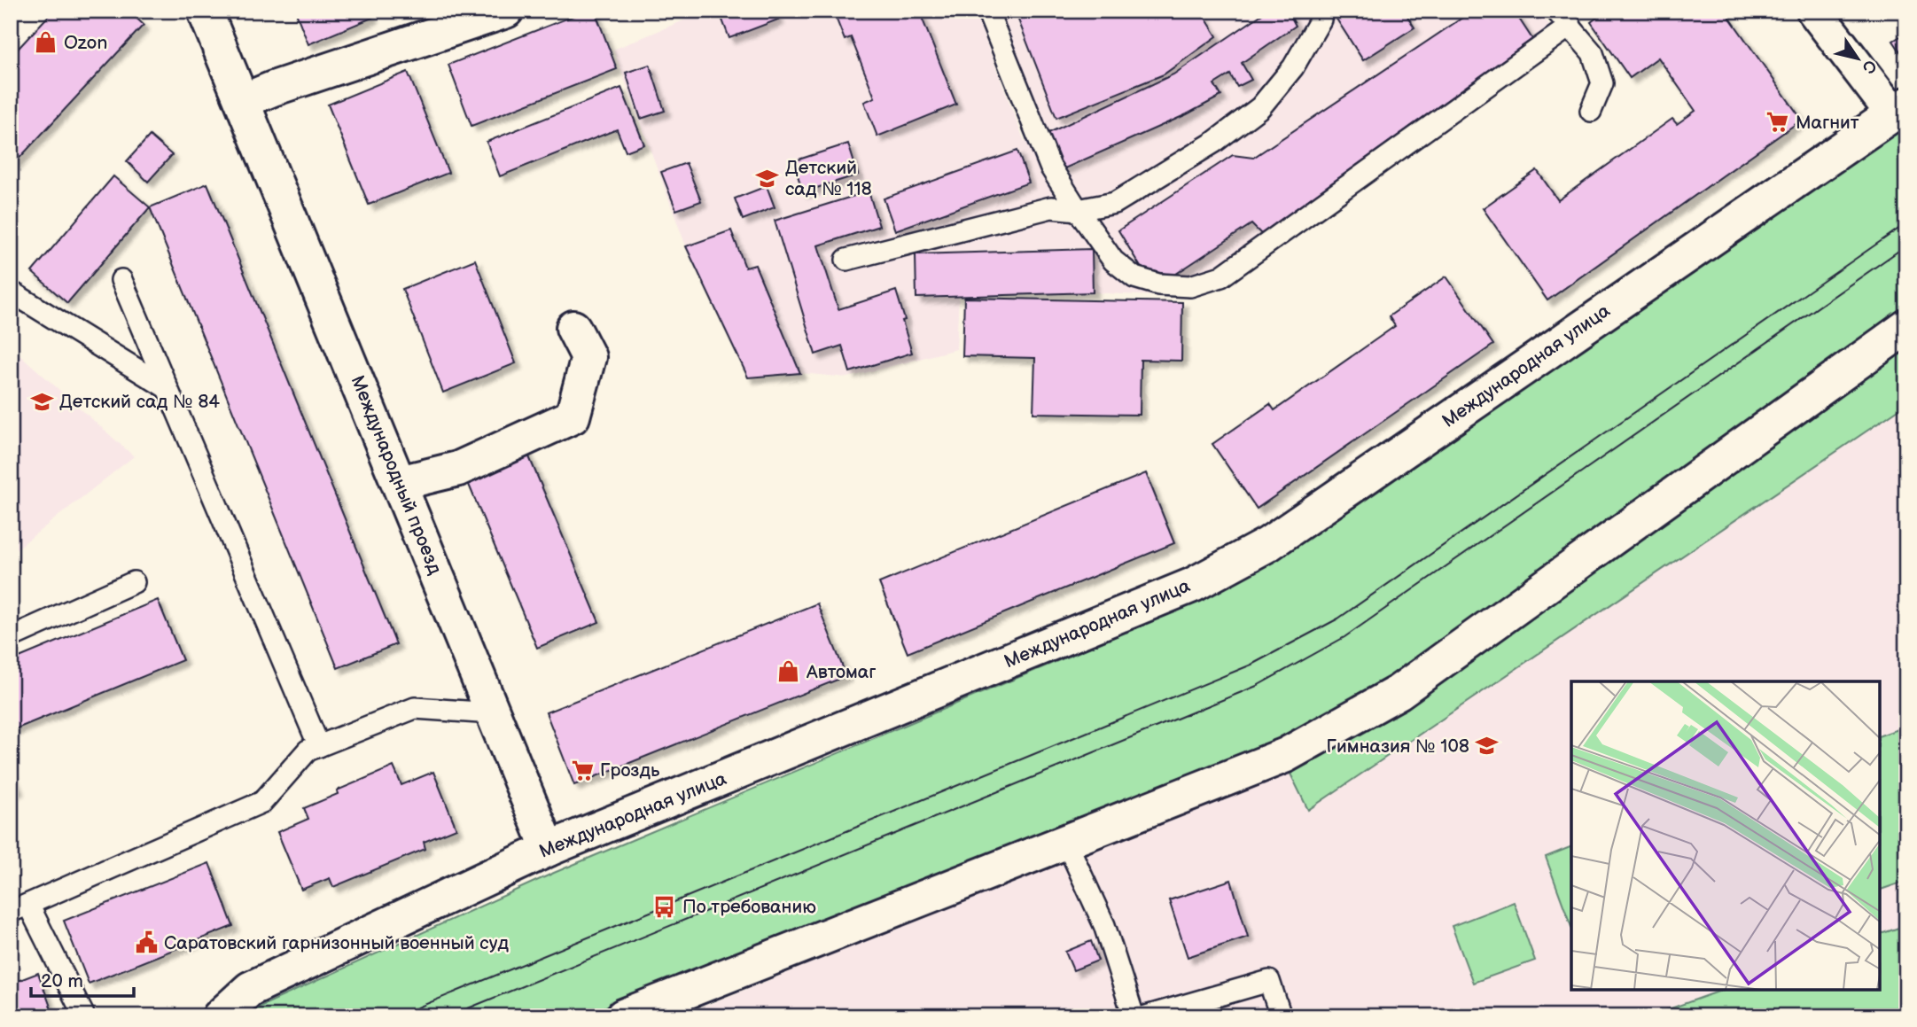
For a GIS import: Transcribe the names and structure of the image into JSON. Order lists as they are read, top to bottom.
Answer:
{
  "streets": {
    "street": ["Международная улица", "Международный проезд"]
  },
  "crossings": [
    ["Международная улица", "Международный проезд"]
  ],
  "places": {
    "shop": ["Ozon", "Автомаг"],
    "supermarket": ["Магнит", "Гроздь"],
    "school or university": ["Детский сад № 118", "Детский сад № 84", "Гимназия № 108"],
    "bus stop": ["По требованию"],
    "public building": ["Саратовский гарнизонный военный суд"]
  },
  "scale_bar": "20 m",
  "north": "bottom right"
}
